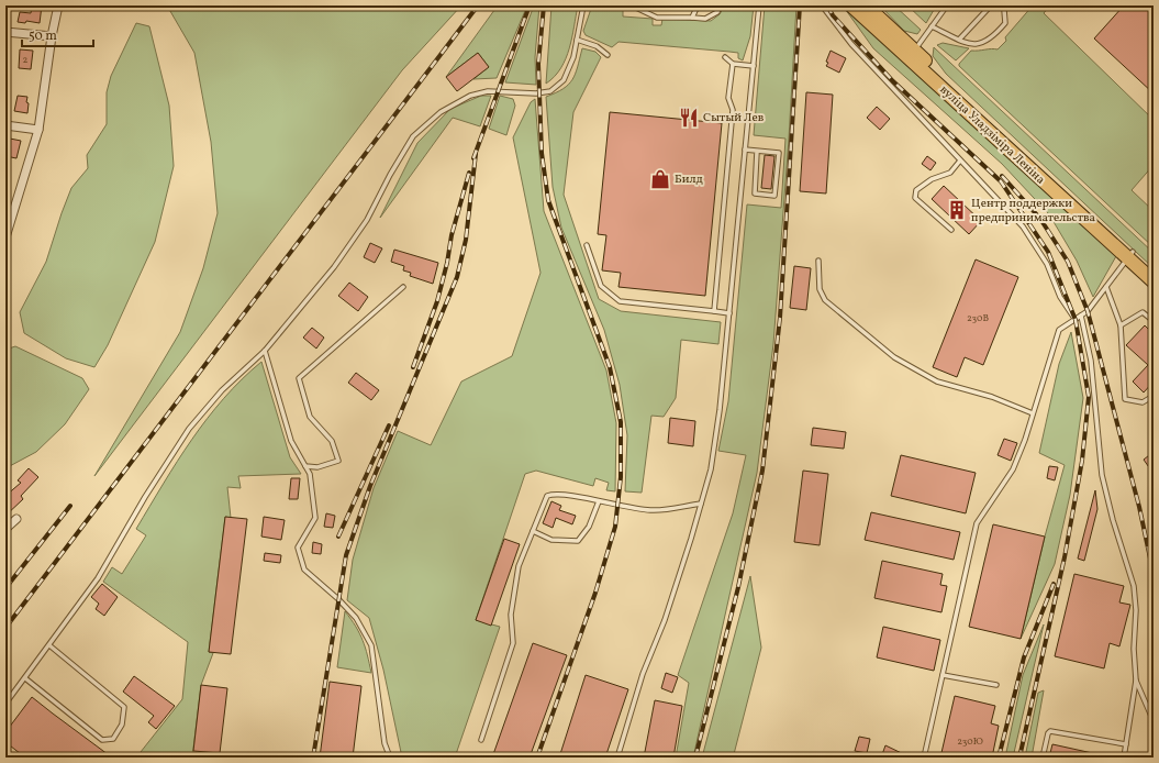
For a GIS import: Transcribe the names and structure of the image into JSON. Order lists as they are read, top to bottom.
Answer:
{
  "streets": {
    "main road": ["вуліца Уладзіміра Леніна"]
  },
  "places": {
    "restaurant": ["Сытый Лев"],
    "shop": ["Билд"],
    "building": ["Центр поддержки предпринимательства"]
  },
  "house_numbers": ["2", "230В", "230Ю"],
  "scale_bar": "50 m"
}
